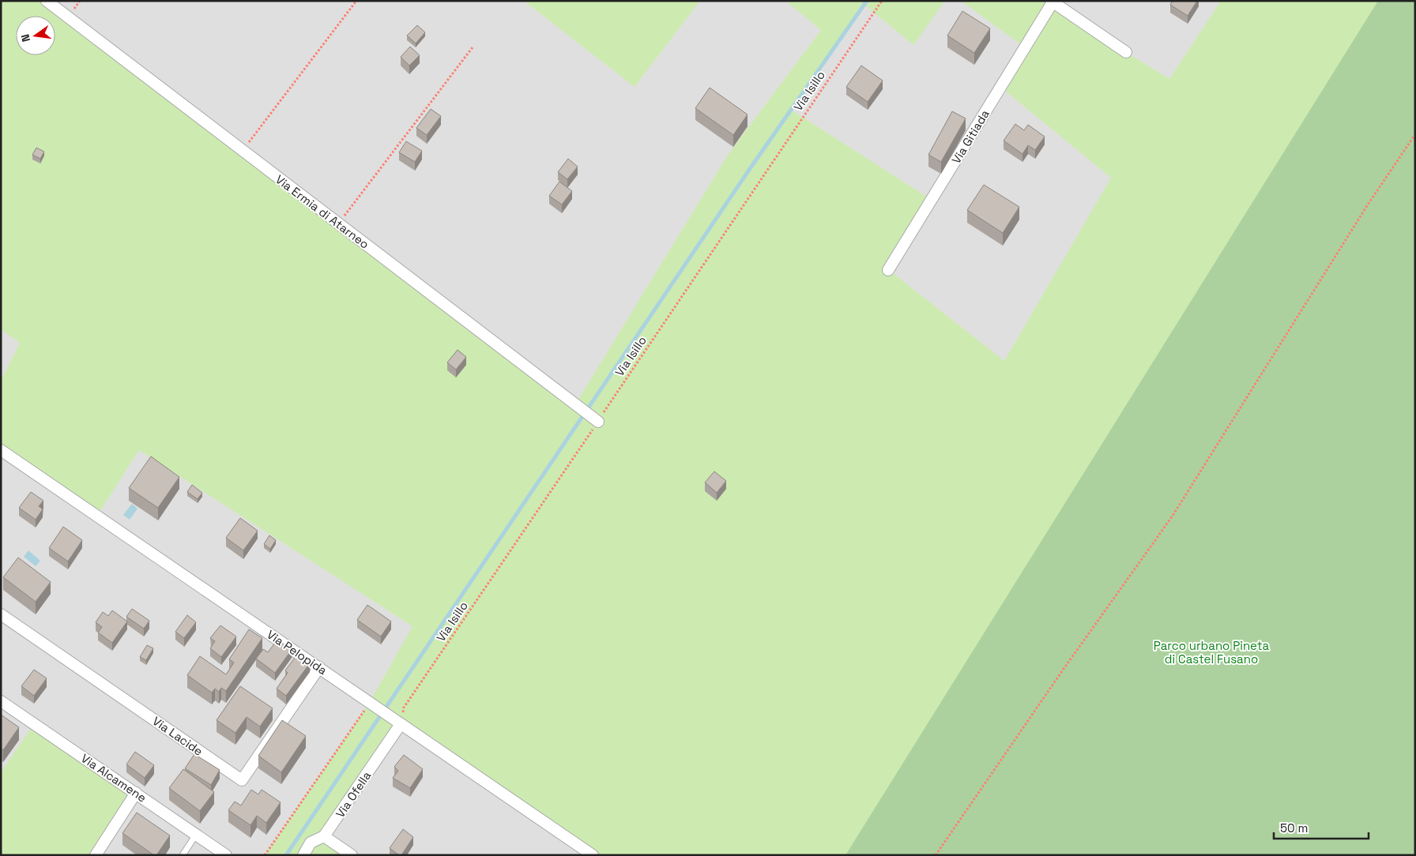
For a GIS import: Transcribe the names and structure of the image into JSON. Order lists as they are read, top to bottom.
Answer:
{
  "streets": {
    "street": [
      "Via Gitiada",
      "Via Ermia di Atarneo",
      "Via Pelopida",
      "Via Lacide",
      "Via Alcamene",
      "Via Ofella"
    ],
    "path": ["Via Isillo"]
  },
  "crossings": [
    ["Via Isillo", "Via Ermia di Atarneo"],
    ["Via Isillo", "Via Pelopida"],
    ["Via Isillo", "Via Ofella"],
    ["Via Pelopida", "Via Lacide"],
    ["Via Pelopida", "Via Ofella"]
  ],
  "parks": ["Parco urbano Pineta di Castel Fusano"],
  "scale_bar": "50 m",
  "north": "left"
}
